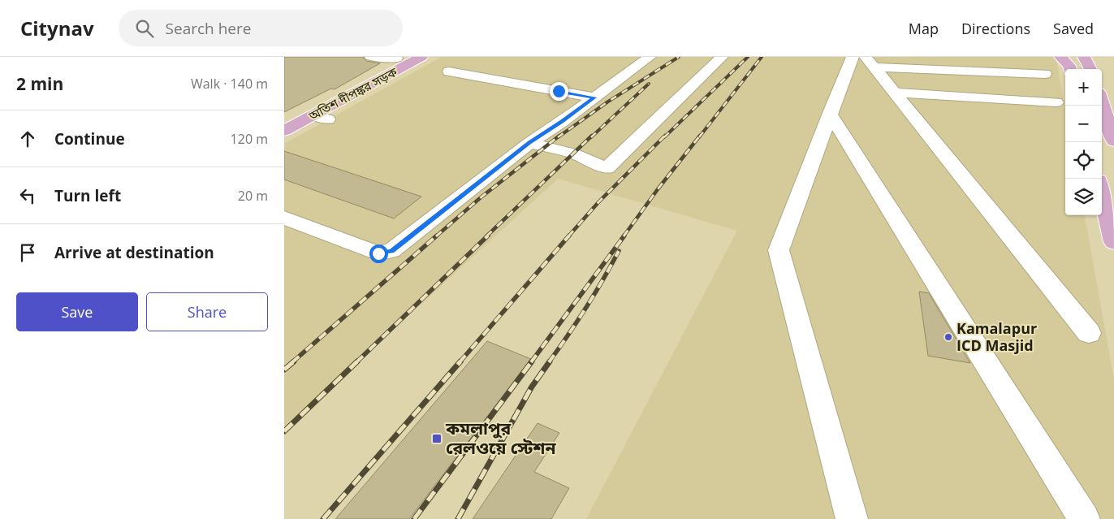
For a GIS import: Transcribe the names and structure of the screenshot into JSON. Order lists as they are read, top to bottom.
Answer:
{
  "streets": {
    "main road": ["অতিশ দীপঙ্কর সড়ক"]
  },
  "places": {
    "other": ["Kamalapur ICD Masjid"],
    "transit": ["কমলাপুর রেলওয়ে স্টেশন"]
  },
  "page": {
    "header": "Citynav",
    "search": "Search here",
    "nav": ["Map", "Directions", "Saved"],
    "heading": ["2 min", "Walk · 140 m"],
    "map_buttons": ["+", "−"],
    "list": [
      ["Continue", "120 m"],
      ["Turn left", "20 m"],
      "Arrive at destination"
    ],
    "buttons": ["Save", "Share"]
  }
}
